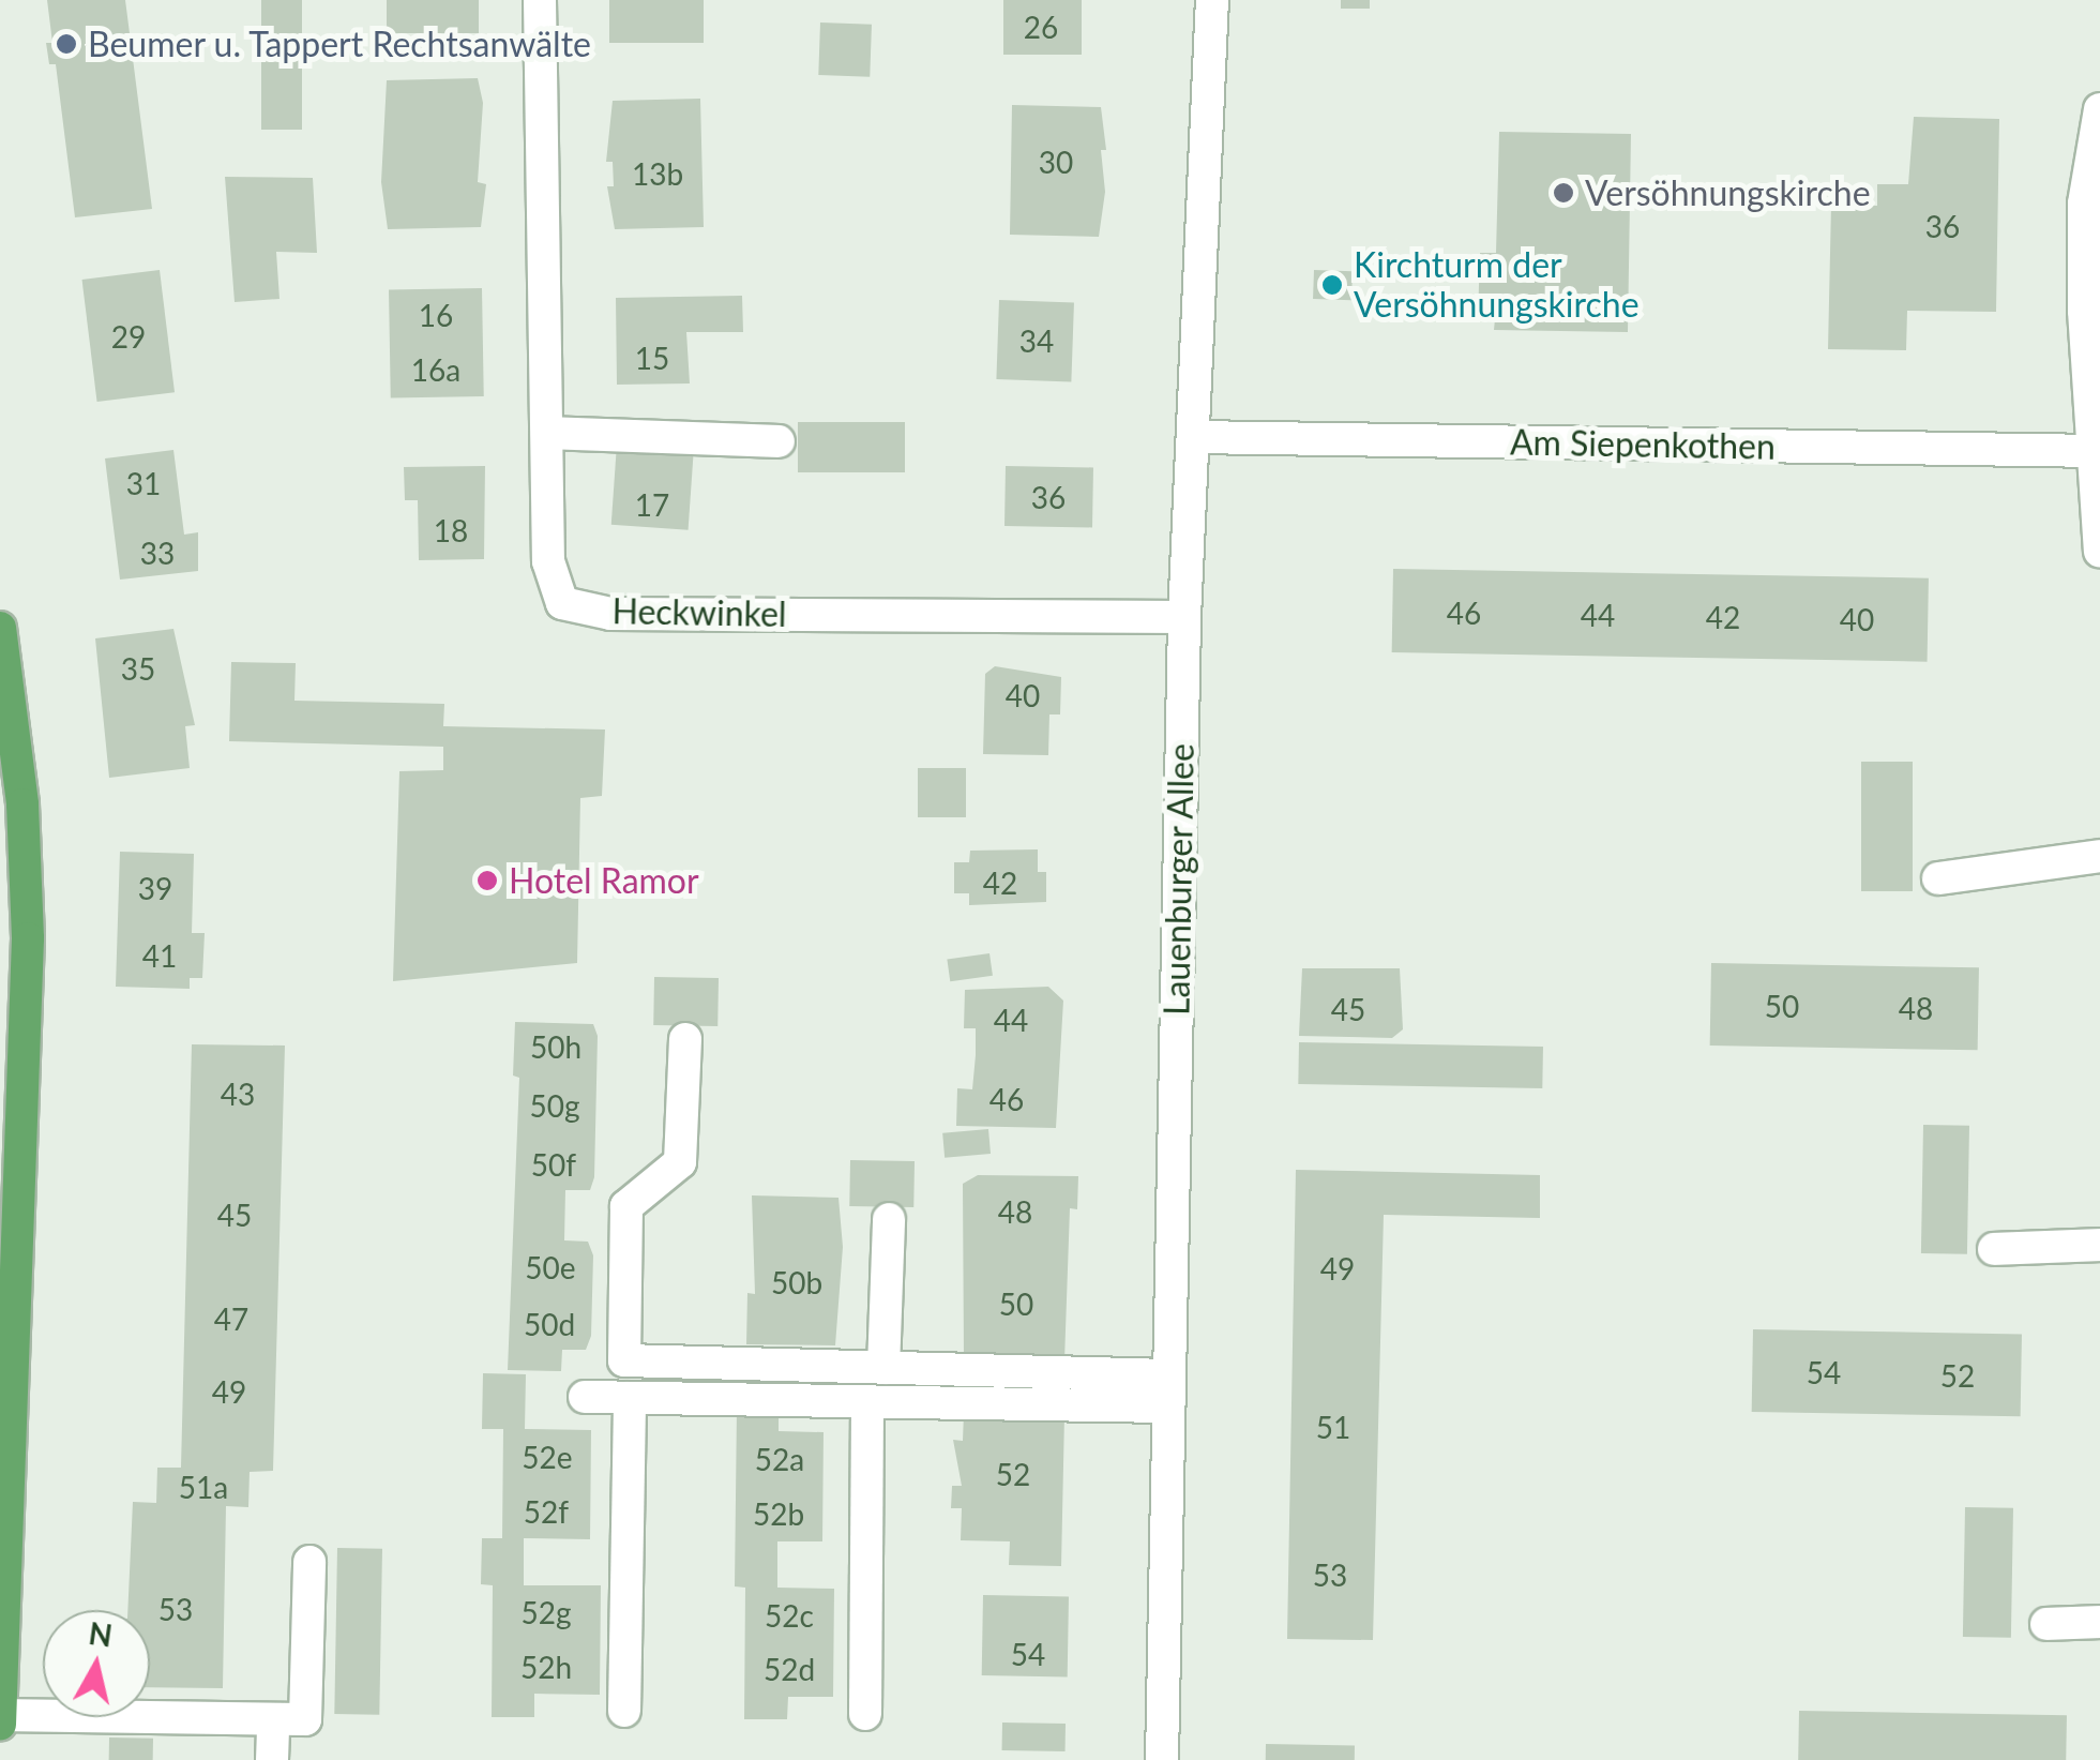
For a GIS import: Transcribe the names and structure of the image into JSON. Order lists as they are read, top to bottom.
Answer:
{
  "streets": {
    "street": ["Am Siepenkothen", "Heckwinkel", "Lauenburger Allee"]
  },
  "crossings": [
    ["Am Siepenkothen", "Lauenburger Allee"],
    ["Heckwinkel", "Lauenburger Allee"]
  ],
  "places": [
    "Beumer u. Tappert Rechtsanwälte",
    "Versöhnungskirche",
    "Kirchturm der Versöhnungskirche",
    "Hotel Ramor"
  ],
  "house_numbers": [
    "26",
    "30",
    "13b",
    "36",
    "16",
    "29",
    "34",
    "15",
    "16a",
    "31",
    "36",
    "17",
    "18",
    "33",
    "46",
    "44",
    "42",
    "40",
    "35",
    "40",
    "42",
    "39",
    "41",
    "50",
    "48",
    "45",
    "44",
    "50h",
    "43",
    "46",
    "50g",
    "50f",
    "48",
    "45",
    "50e",
    "49",
    "50b",
    "50",
    "47",
    "50d",
    "54",
    "52",
    "49",
    "51",
    "52e",
    "52a",
    "52",
    "51a",
    "52f",
    "52b",
    "53",
    "53",
    "52g",
    "52c",
    "54",
    "52h",
    "52d"
  ],
  "north": "top"
}
